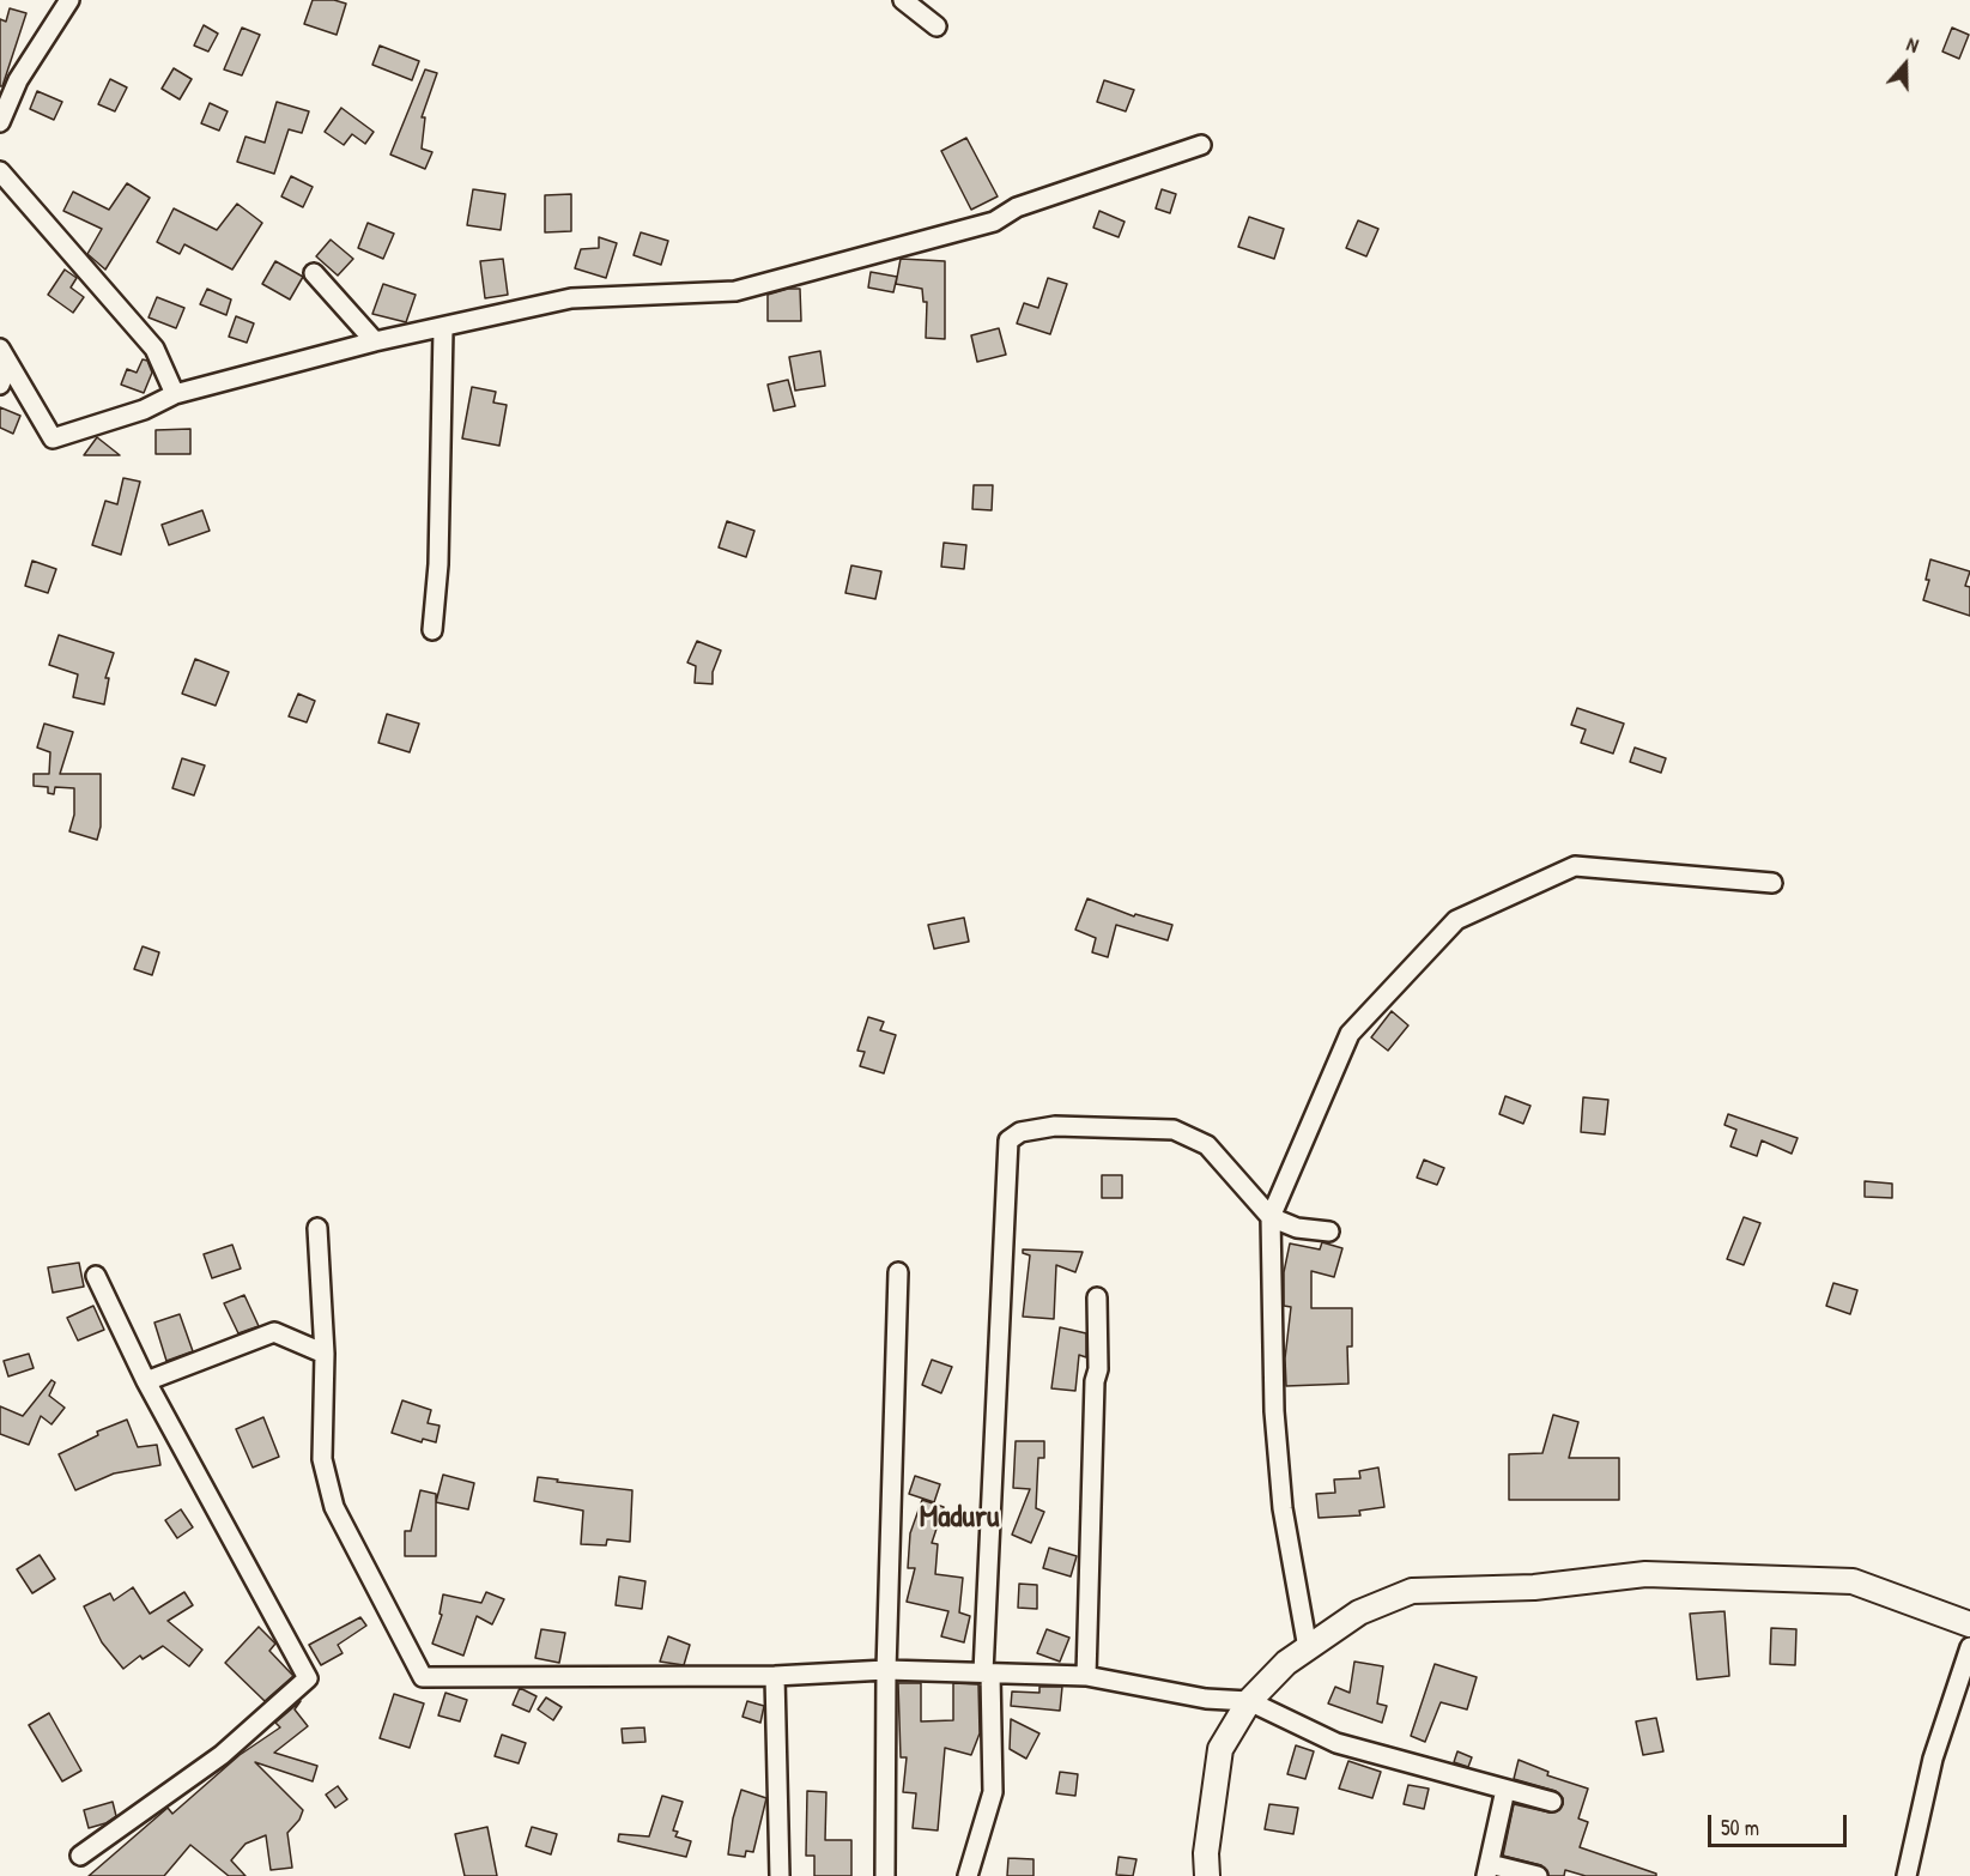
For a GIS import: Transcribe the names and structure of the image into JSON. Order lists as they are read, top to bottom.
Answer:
{
  "districts": ["Maduru"],
  "scale_bar": "50 m",
  "north": "top"
}
